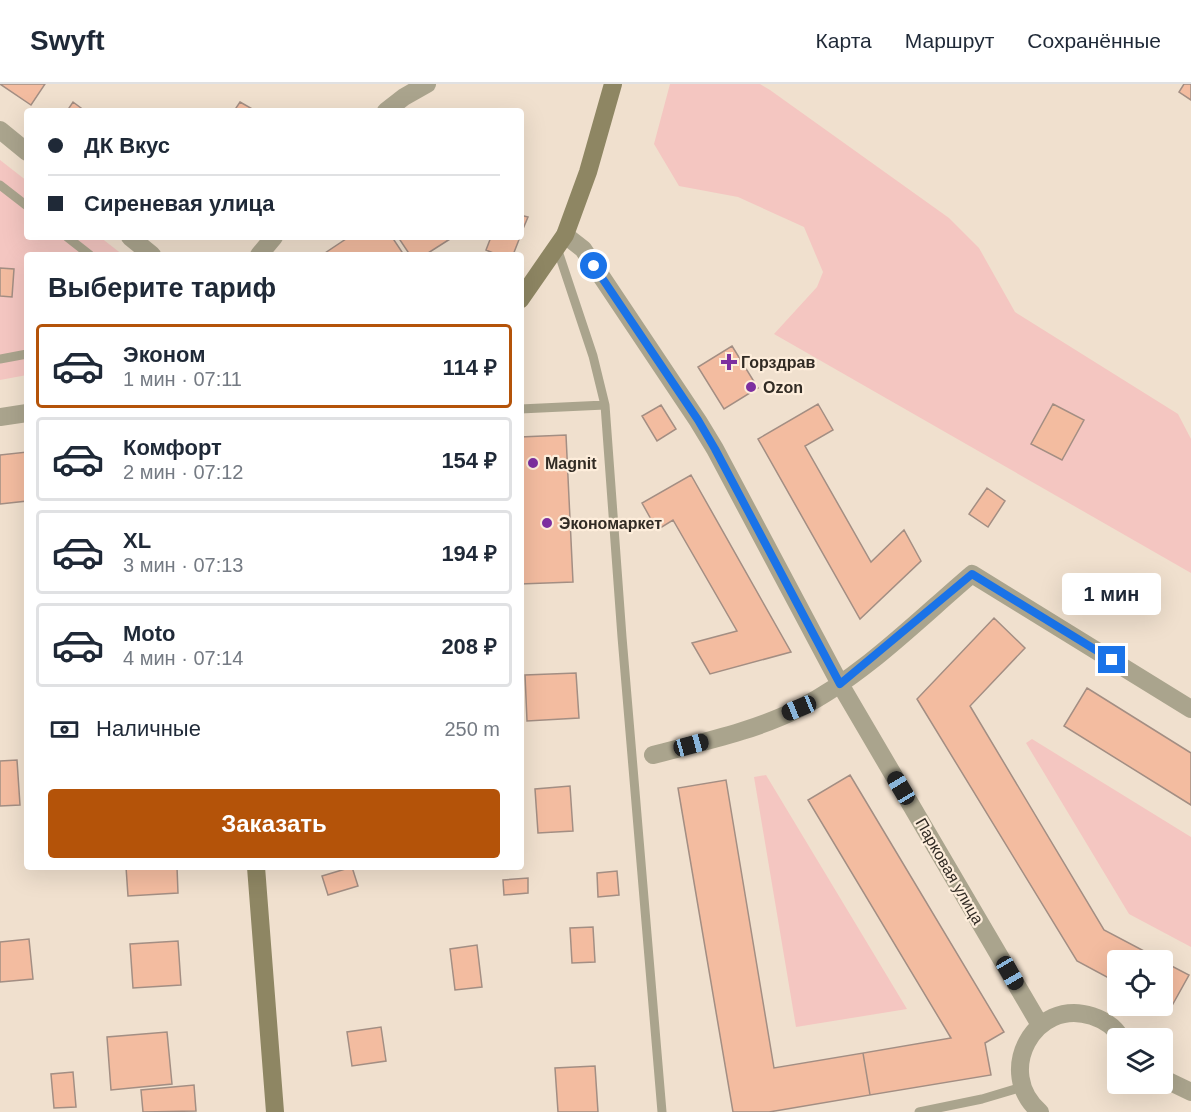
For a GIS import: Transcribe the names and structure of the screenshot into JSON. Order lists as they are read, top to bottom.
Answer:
{
  "streets": {
    "street": ["Парковая улица"]
  },
  "places": {
    "health": ["Горздрав"],
    "other": ["Ozon", "Magnit", "Экономаркет"]
  },
  "page": {
    "header": "Swyft",
    "nav": ["Карта", "Маршрут", "Сохранённые"],
    "banner": ["ДК Вкус", "Сиреневая улица"],
    "heading": "Выберите тариф",
    "list": [
      {
        "name": "Эконом",
        "note": "1 мин · 07:11",
        "value": "114 ₽"
      },
      {
        "name": "Комфорт",
        "note": "2 мин · 07:12",
        "value": "154 ₽"
      },
      {
        "name": "XL",
        "note": "3 мин · 07:13",
        "value": "194 ₽"
      },
      {
        "name": "Moto",
        "note": "4 мин · 07:14",
        "value": "208 ₽"
      }
    ],
    "bubble": "1 мин",
    "pay": ["Наличные", "250 m"],
    "buttons": "Заказать"
  }
}
